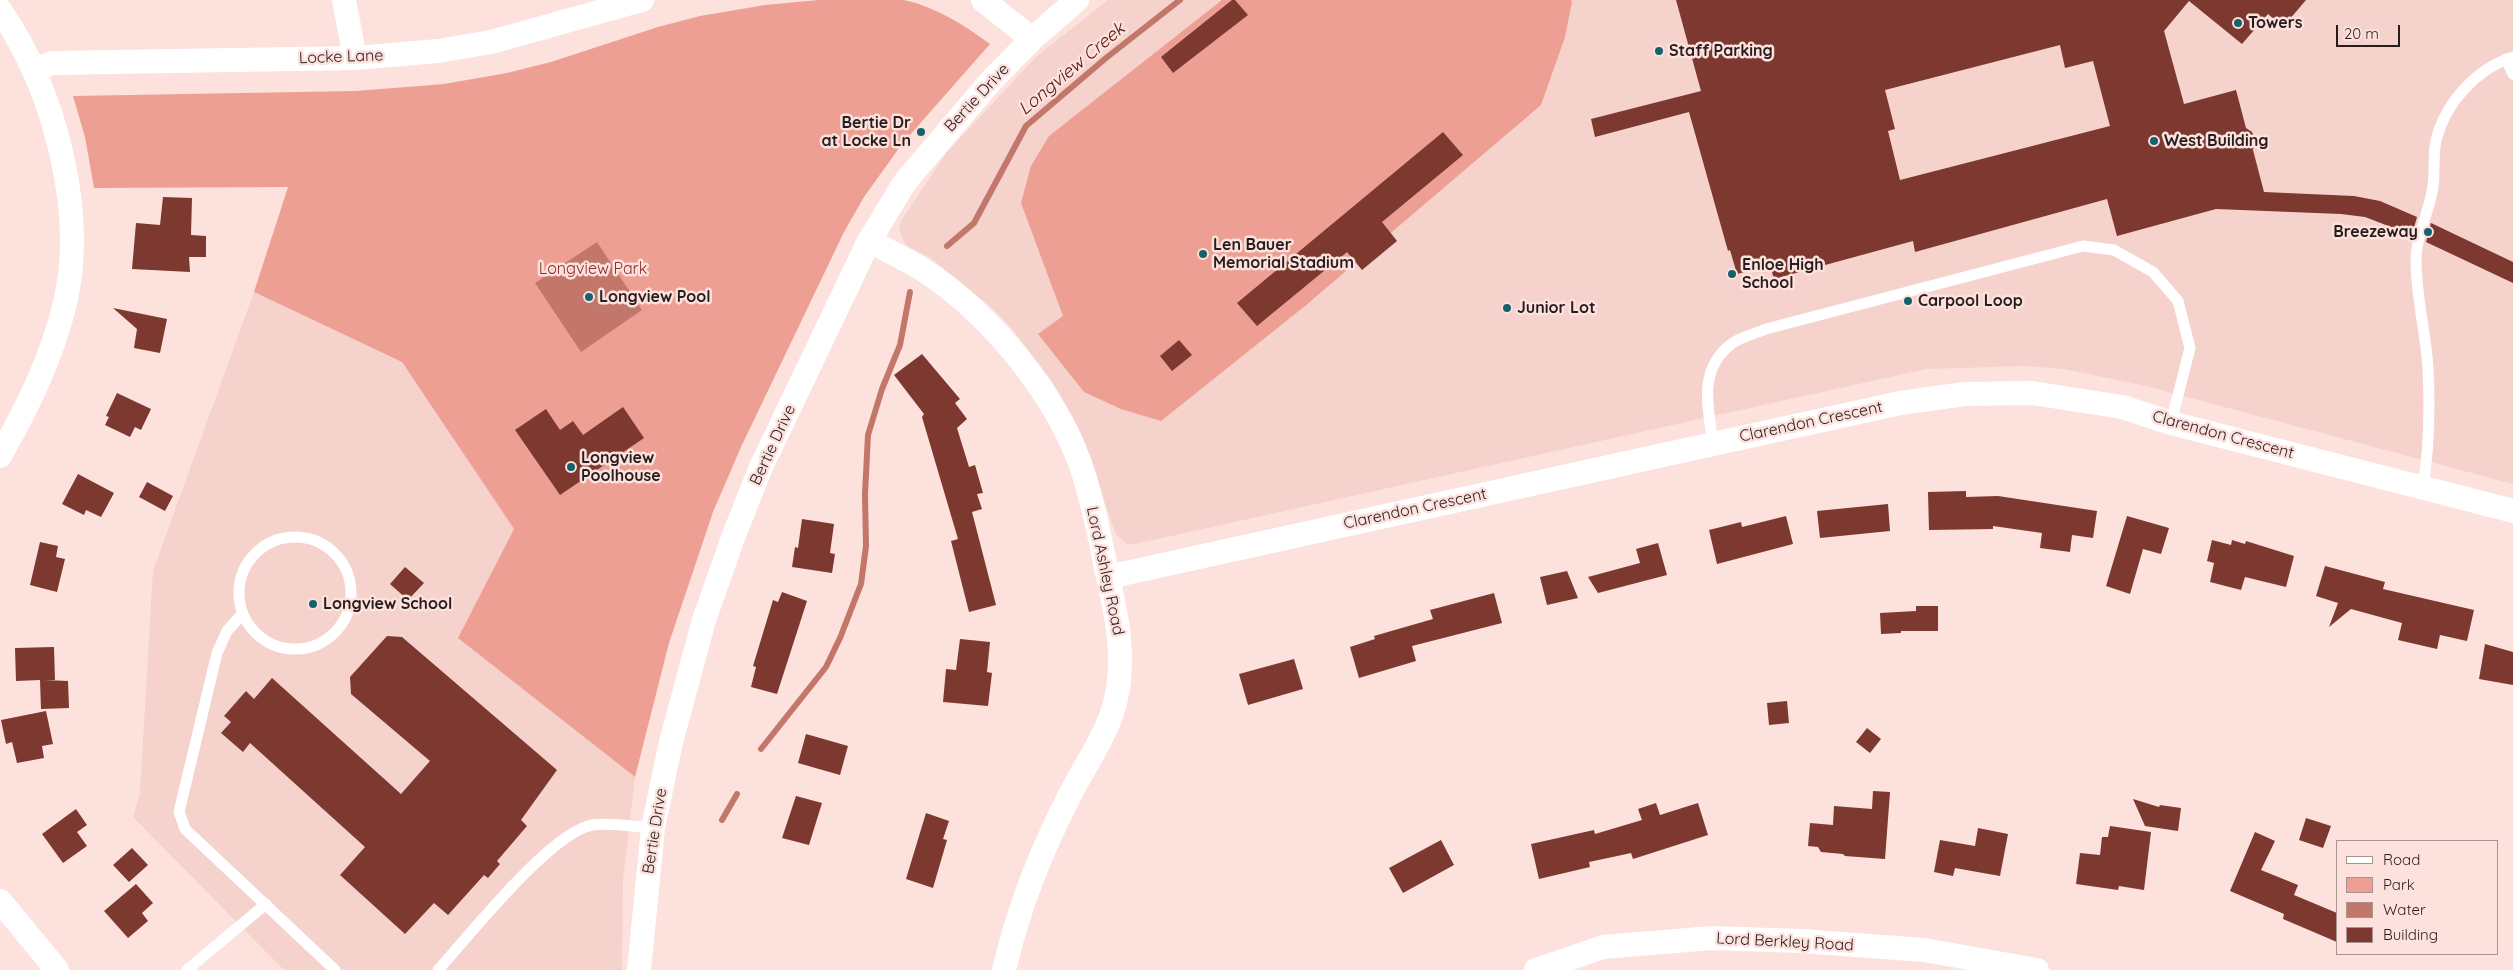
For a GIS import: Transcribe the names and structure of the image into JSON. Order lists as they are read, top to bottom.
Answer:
{
  "streets": {
    "street": [
      "Locke Lane",
      "Bertie Drive",
      "Clarendon Crescent",
      "Lord Ashley Road",
      "Lord Berkley Road"
    ]
  },
  "crossings": [
    ["Bertie Drive", "Lord Ashley Road"],
    ["Clarendon Crescent", "Lord Ashley Road"]
  ],
  "water": ["Longview Creek"],
  "parks": ["Longview Park"],
  "places": [
    "Towers",
    "Staff Parking",
    "Bertie Dr at Locke Ln",
    "West Building",
    "Breezeway",
    "Len Bauer Memorial Stadium",
    "Enloe High School",
    "Longview Pool",
    "Carpool Loop",
    "Junior Lot",
    "Longview Poolhouse",
    "Longview School"
  ],
  "legend": [
    "Road",
    "Park",
    "Water",
    "Building"
  ],
  "scale_bar": "20 m"
}
